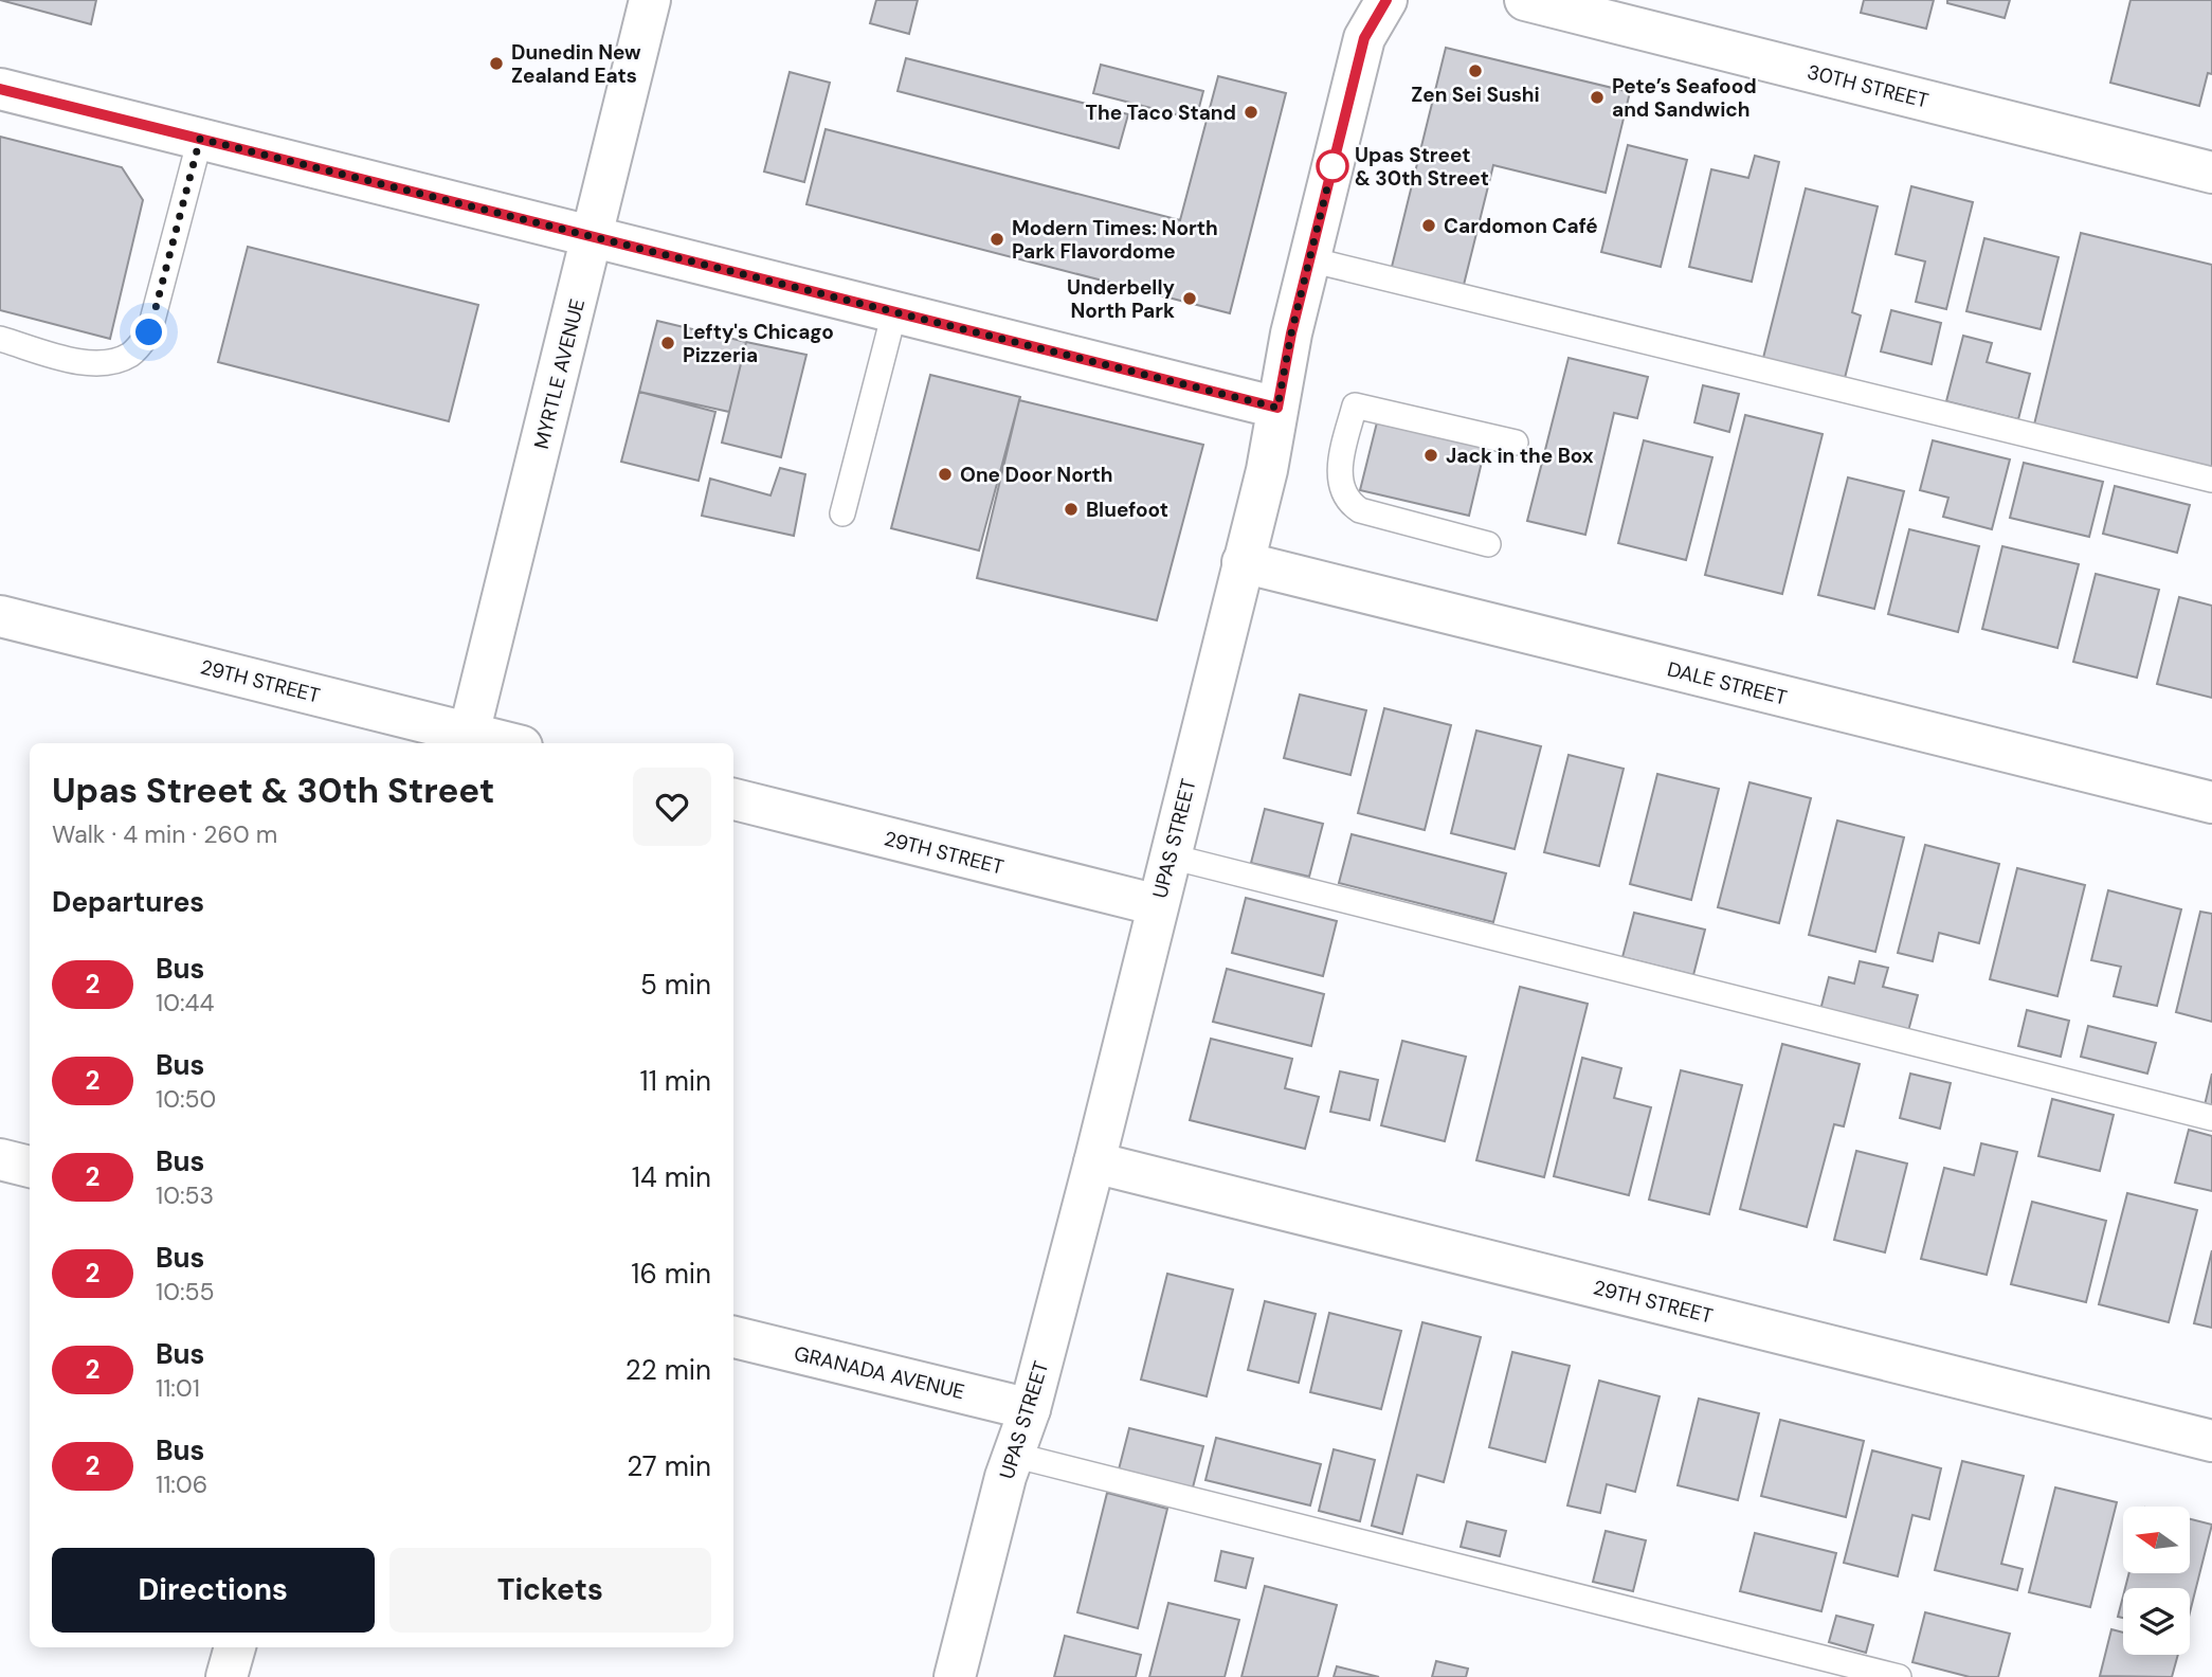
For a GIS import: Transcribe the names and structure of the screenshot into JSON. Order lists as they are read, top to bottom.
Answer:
{
  "streets": {
    "street": [
      "30TH STREET",
      "MYRTLE AVENUE",
      "29TH STREET",
      "DALE STREET",
      "UPAS STREET",
      "GRANADA AVENUE"
    ]
  },
  "crossings": [
    ["MYRTLE AVENUE", "29TH STREET"],
    ["29TH STREET", "UPAS STREET"],
    ["DALE STREET", "UPAS STREET"],
    ["UPAS STREET", "GRANADA AVENUE"]
  ],
  "places": [
    "Dunedin New Zealand Eats",
    "Zen Sei Sushi",
    "Pete’s Seafood and Sandwich",
    "The Taco Stand",
    "Upas Street & 30th Street",
    "Cardomon Café",
    "Modern Times: North Park Flavordome",
    "Underbelly North Park",
    "Lefty's Chicago Pizzeria",
    "Jack in the Box",
    "One Door North",
    "Bluefoot"
  ],
  "lines": ["bus line 2"],
  "north": "left",
  "page": {
    "heading": [
      ["Upas Street & 30th Street", "Walk · 4 min · 260 m"],
      "Departures"
    ],
    "list": [
      {
        "mark": "2",
        "name": "Bus",
        "note": "10:44",
        "value": "5 min"
      },
      {
        "mark": "2",
        "name": "Bus",
        "note": "10:50",
        "value": "11 min"
      },
      {
        "mark": "2",
        "name": "Bus",
        "note": "10:53",
        "value": "14 min"
      },
      {
        "mark": "2",
        "name": "Bus",
        "note": "10:55",
        "value": "16 min"
      },
      {
        "mark": "2",
        "name": "Bus",
        "note": "11:01",
        "value": "22 min"
      },
      {
        "mark": "2",
        "name": "Bus",
        "note": "11:06",
        "value": "27 min"
      }
    ],
    "buttons": ["Directions", "Tickets"]
  }
}
